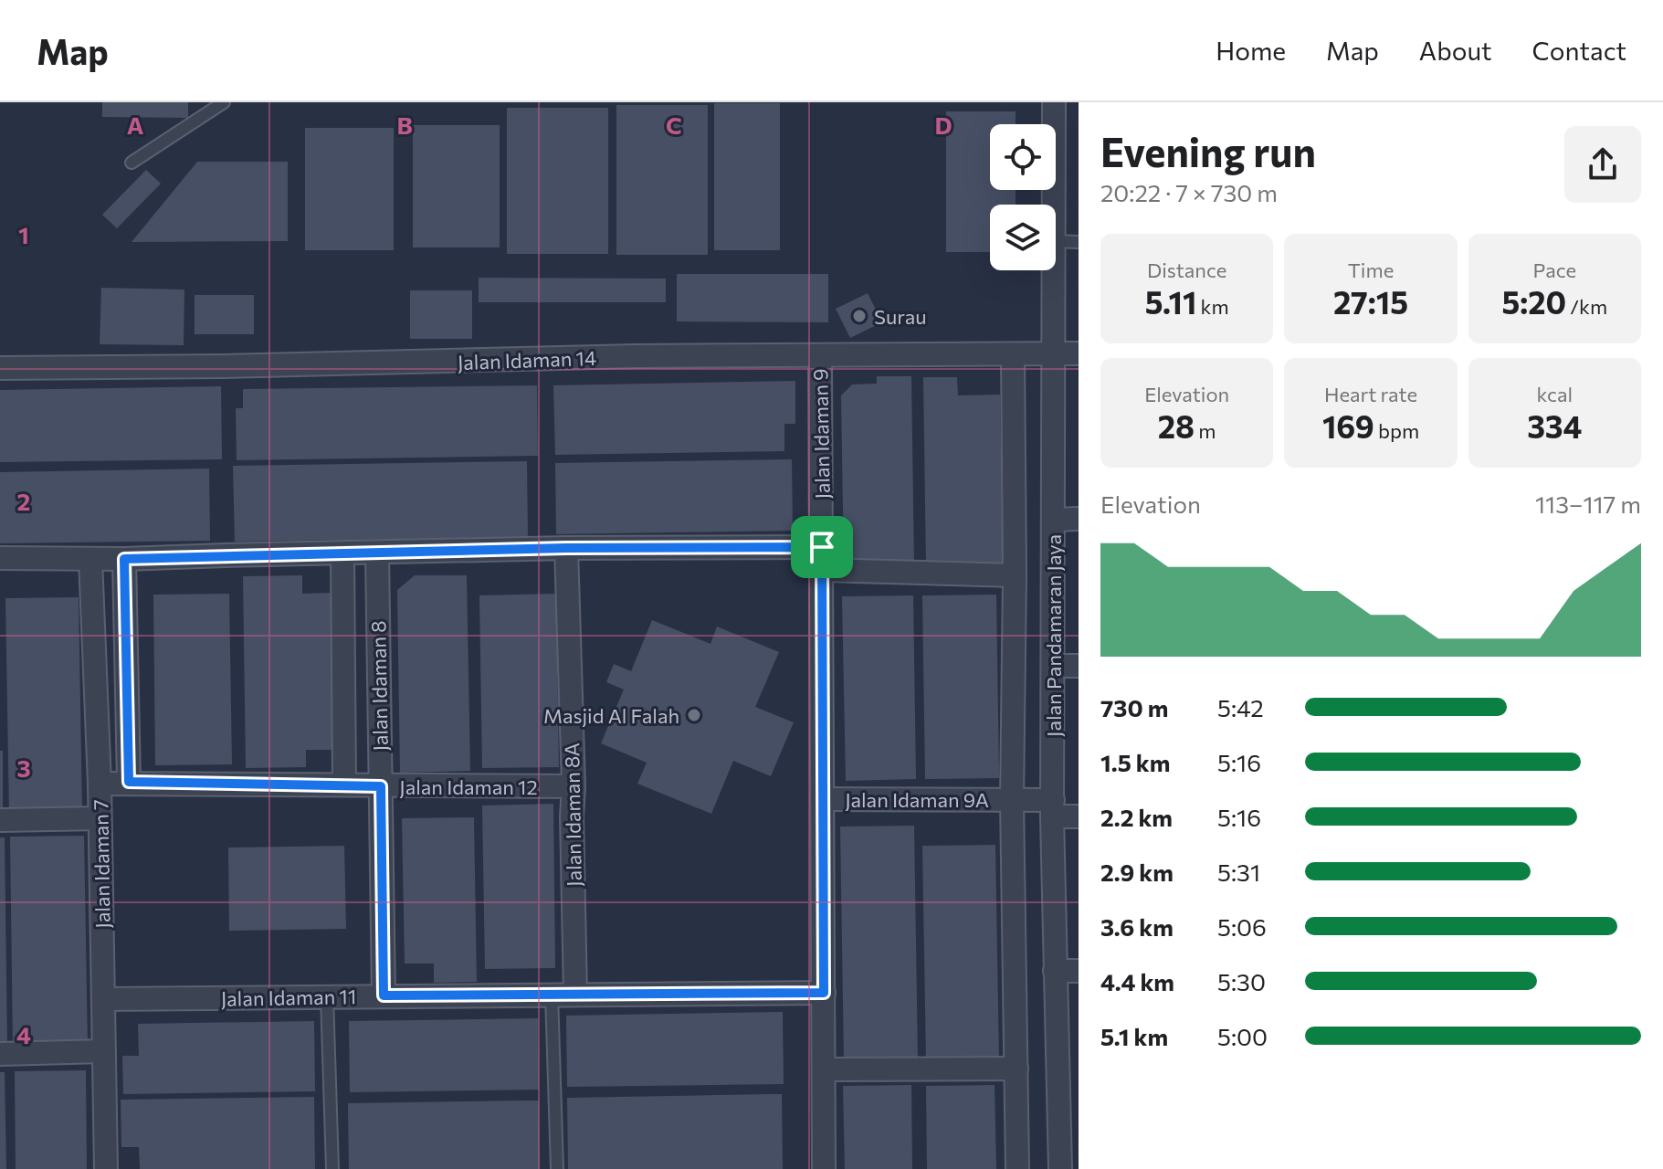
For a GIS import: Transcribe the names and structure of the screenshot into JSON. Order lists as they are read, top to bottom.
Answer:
{
  "streets": {
    "street": [
      "Jalan Idaman 14",
      "Jalan Idaman 9",
      "Jalan Pandamaran Jaya",
      "Jalan Idaman 8",
      "Jalan Idaman 12",
      "Jalan Idaman 9A",
      "Jalan Idaman 8A",
      "Jalan Idaman 7",
      "Jalan Idaman 11"
    ]
  },
  "crossings": [
    ["Jalan Idaman 14", "Jalan Idaman 9"],
    ["Jalan Idaman 14", "Jalan Pandamaran Jaya"],
    ["Jalan Idaman 9", "Jalan Idaman 9A"],
    ["Jalan Idaman 9", "Jalan Idaman 11"],
    ["Jalan Pandamaran Jaya", "Jalan Idaman 9A"],
    ["Jalan Idaman 8", "Jalan Idaman 12"],
    ["Jalan Idaman 8", "Jalan Idaman 11"],
    ["Jalan Idaman 12", "Jalan Idaman 8A"],
    ["Jalan Idaman 12", "Jalan Idaman 7"],
    ["Jalan Idaman 8A", "Jalan Idaman 11"],
    ["Jalan Idaman 7", "Jalan Idaman 11"]
  ],
  "places": ["Surau", "Masjid Al Falah"],
  "page": {
    "header": "Map",
    "nav": [
      "Home",
      "Map",
      "About",
      "Contact"
    ],
    "heading": ["Evening run", "20:22 · 7 × 730 m"],
    "stats": [
      ["Distance", "5.11 km"],
      ["Time", "27:15"],
      ["Pace", "5:20 /km"],
      ["Elevation", "28 m"],
      ["Heart rate", "169 bpm"],
      ["kcal", "334"]
    ],
    "chart": ["Elevation", "113–117 m"],
    "list": [
      {
        "name": "730 m",
        "note": "5:42"
      },
      {
        "name": "1.5 km",
        "note": "5:16"
      },
      {
        "name": "2.2 km",
        "note": "5:16"
      },
      {
        "name": "2.9 km",
        "note": "5:31"
      },
      {
        "name": "3.6 km",
        "note": "5:06"
      },
      {
        "name": "4.4 km",
        "note": "5:30"
      },
      {
        "name": "5.1 km",
        "note": "5:00"
      }
    ]
  },
  "grid": {
    "columns": [
      "A",
      "B",
      "C",
      "D"
    ],
    "rows": [
      "1",
      "2",
      "3",
      "4"
    ]
  }
}
